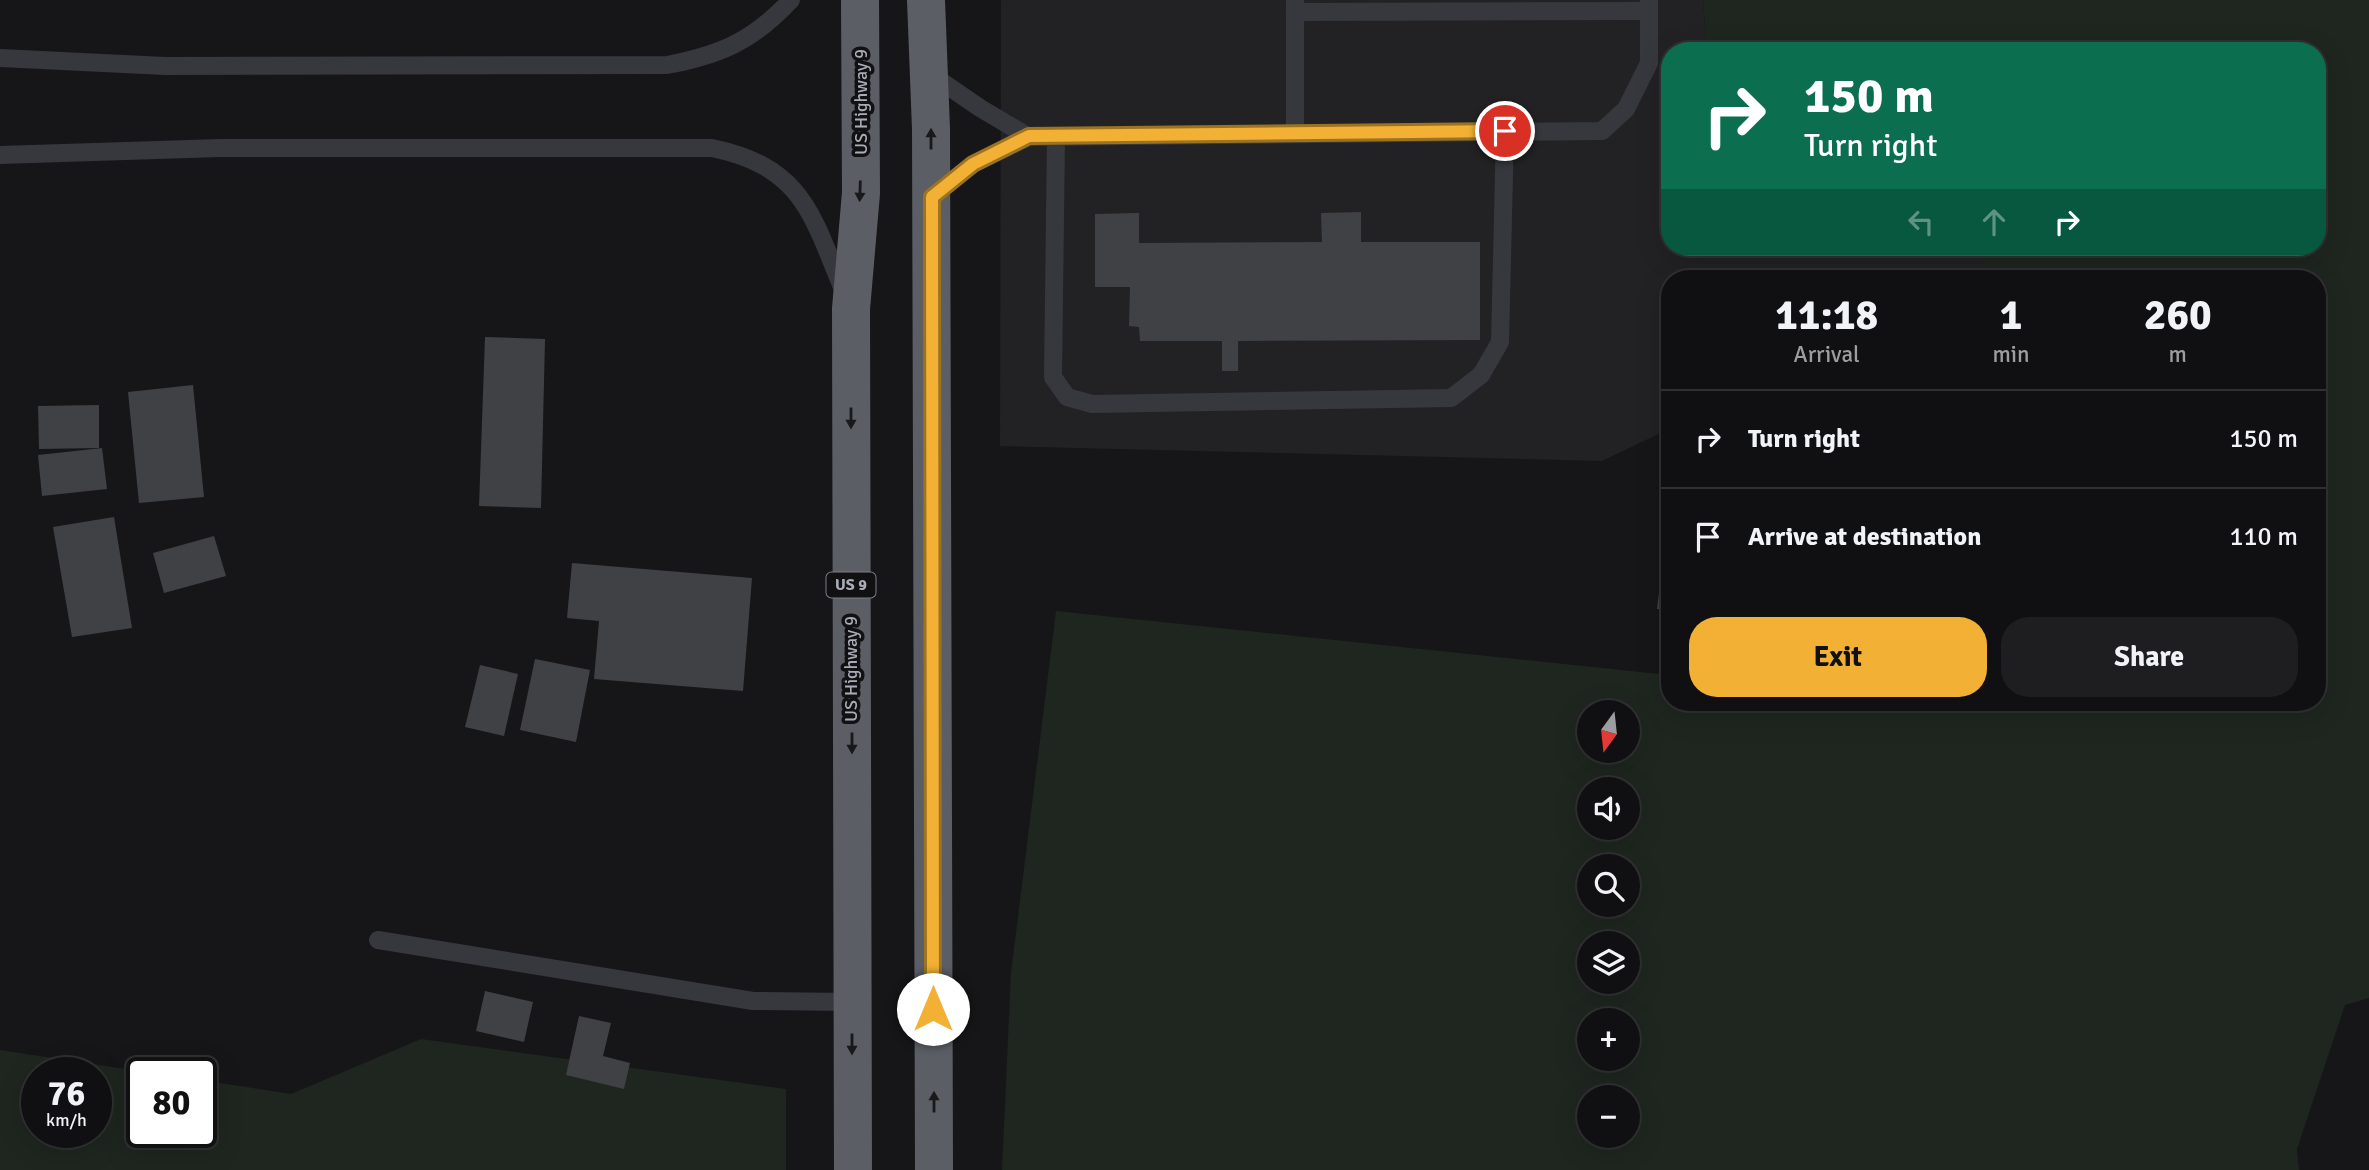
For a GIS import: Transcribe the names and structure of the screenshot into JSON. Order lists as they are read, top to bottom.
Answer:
{
  "streets": {
    "highway": ["US Highway 9", "US 9"]
  },
  "north": "bottom",
  "page": {
    "turn": ["150 m", "Turn right"],
    "eta": [
      "11:18",
      "Arrival",
      "1",
      "min",
      "260",
      "m"
    ],
    "list": [
      {
        "name": "Turn right",
        "value": "150 m"
      },
      {
        "name": "Arrive at destination",
        "value": "110 m"
      }
    ],
    "buttons": ["Exit", "Share"],
    "map_buttons": ["+", "−"],
    "speed": "76 km/h",
    "limit": "80"
  }
}
